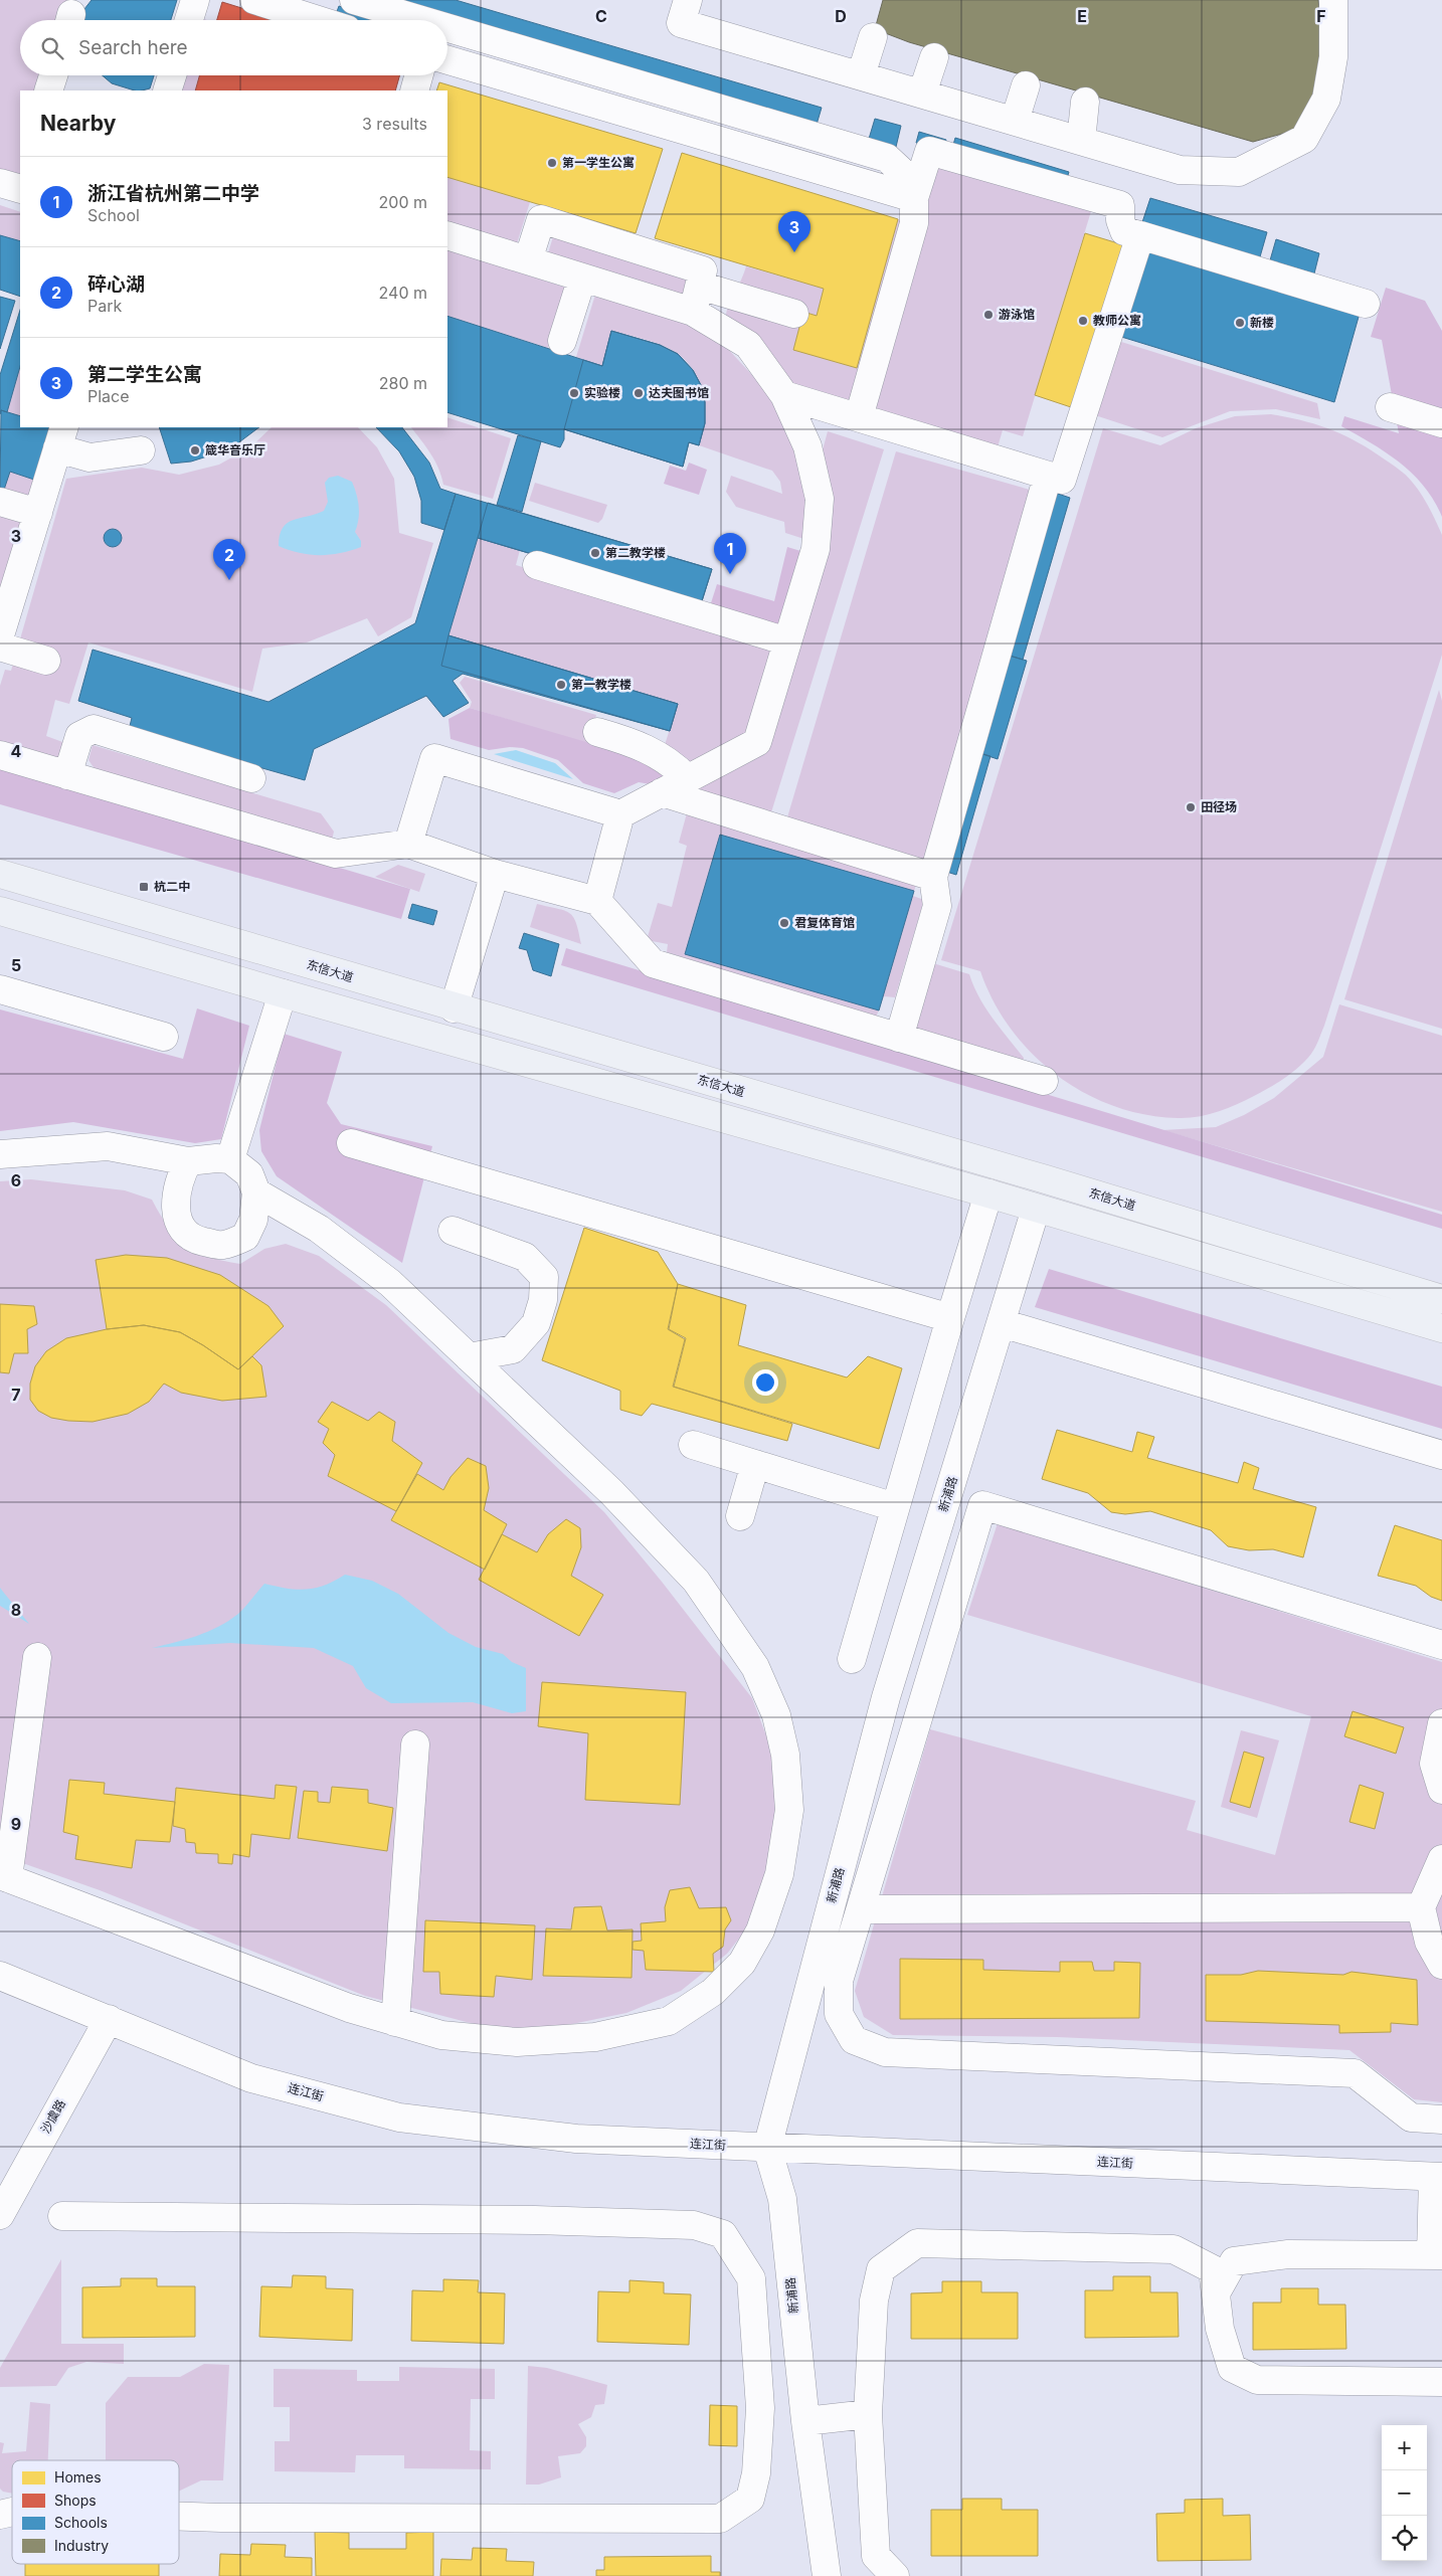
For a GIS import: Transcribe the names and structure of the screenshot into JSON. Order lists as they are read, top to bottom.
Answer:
{
  "streets": {
    "main road": ["东信大道"],
    "street": ["新浦路", "连江街", "沙虞路"]
  },
  "crossings": [
    ["新浦路", "连江街"],
    ["连江街", "沙虞路"]
  ],
  "places": {
    "other": [
      "第一学生公寓",
      "游泳馆",
      "教师公寓",
      "新楼",
      "实验楼",
      "达夫图书馆",
      "箴华音乐厅",
      "第二教学楼",
      "第一教学楼",
      "田径场",
      "君复体育馆"
    ],
    "transit": ["杭二中"]
  },
  "legend": [
    "Homes",
    "Shops",
    "Schools",
    "Industry"
  ],
  "page": {
    "search": "Search here",
    "heading": ["Nearby", "3 results"],
    "list": [
      {
        "mark": "1",
        "name": "浙江省杭州第二中学",
        "note": "School",
        "value": "200 m"
      },
      {
        "mark": "2",
        "name": "碎心湖",
        "note": "Park",
        "value": "240 m"
      },
      {
        "mark": "3",
        "name": "第二学生公寓",
        "note": "Place",
        "value": "280 m"
      }
    ],
    "pins": ["3", "1", "2"],
    "map_buttons": ["+", "−"]
  },
  "grid": {
    "columns": [
      "C",
      "D",
      "E",
      "F"
    ],
    "rows": [
      "3",
      "4",
      "5",
      "6",
      "7",
      "8",
      "9"
    ]
  }
}
